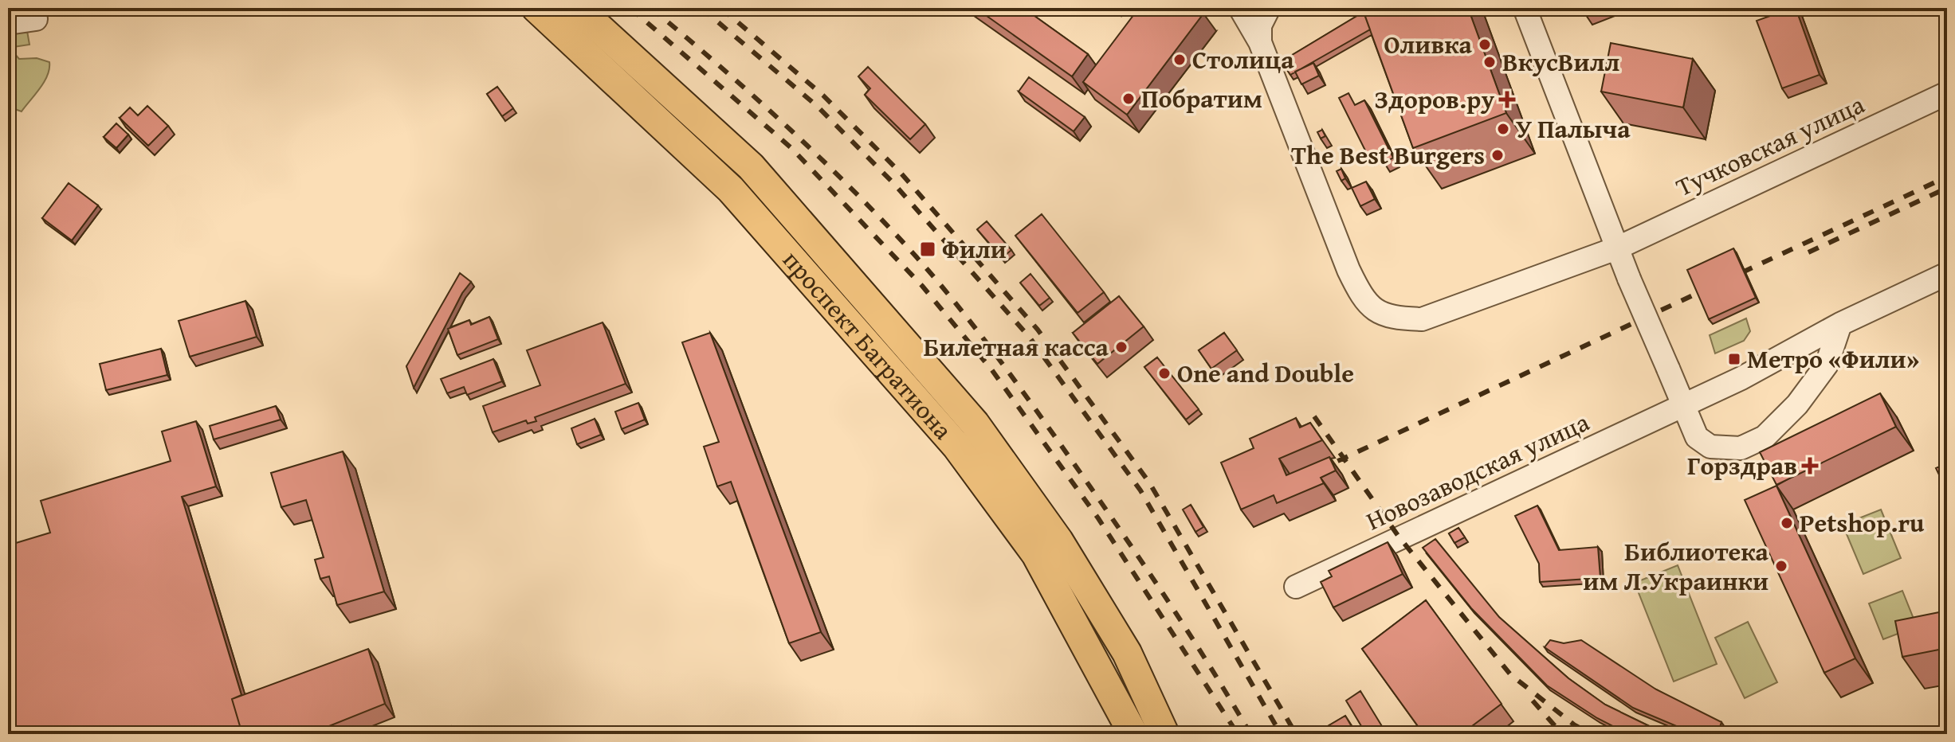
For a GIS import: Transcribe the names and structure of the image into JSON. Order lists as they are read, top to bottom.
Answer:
{
  "streets": {
    "main road": ["проспект Багратиона"],
    "street": ["Тучковская улица", "Новозаводская улица"]
  },
  "places": {
    "other": [
      "Оливка",
      "Столица",
      "ВкусВилл",
      "Побратим",
      "У Палыча",
      "The Best Burgers",
      "Билетная касса",
      "One and Double",
      "Petshop.ru",
      "Библиотека им Л.Украинки"
    ],
    "health": ["Здоров.ру", "Горздрав"],
    "transit": ["Фили", "Метро «Фили»"]
  }
}
